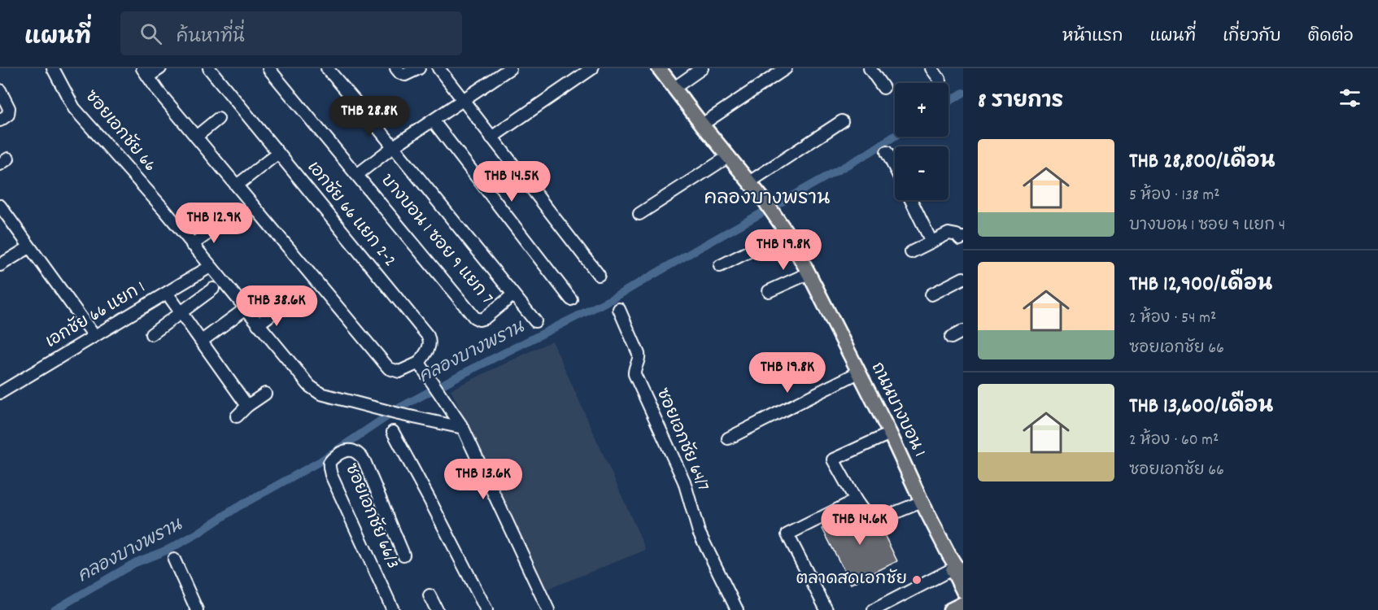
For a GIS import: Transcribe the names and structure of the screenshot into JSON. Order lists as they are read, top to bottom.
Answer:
{
  "streets": {
    "main road": ["ถนนบางบอน 1"],
    "street": [
      "ซอยเอกชัย 66",
      "เอกชัย 66 แยก 2-2",
      "บางบอน 1 ซอย 9 แยก 7",
      "เอกชัย 66 แยก 1",
      "ซอยเอกชัย 64/7",
      "ซอยเอกชัย 66/3"
    ]
  },
  "crossings": [
    ["ซอยเอกชัย 66", "เอกชัย 66 แยก 1"]
  ],
  "districts": ["คลองบางพราน"],
  "water": ["คลองบางพราน"],
  "places": ["ตลาดสดเอกชัย"],
  "page": {
    "header": "แผนที่",
    "search": "ค้นหาที่นี่",
    "nav": [
      "หน้าแรก",
      "แผนที่",
      "เกี่ยวกับ",
      "ติดต่อ"
    ],
    "heading": "8 รายการ",
    "map_buttons": ["+", "−"],
    "price": [
      "THB 28.8K",
      "THB 14.5K",
      "THB 12.9K",
      "THB 19.8K",
      "THB 38.6K",
      "THB 19.8K",
      "THB 13.6K",
      "THB 14.6K"
    ],
    "list": [
      {
        "name": "THB 28,800/เดือน",
        "note": "5 ห้อง · 138 m² · บางบอน 1 ซอย 9 แยก 4"
      },
      {
        "name": "THB 12,900/เดือน",
        "note": "2 ห้อง · 54 m² · ซอยเอกชัย 66"
      },
      {
        "name": "THB 13,600/เดือน",
        "note": "2 ห้อง · 60 m² · ซอยเอกชัย 66"
      }
    ]
  }
}
